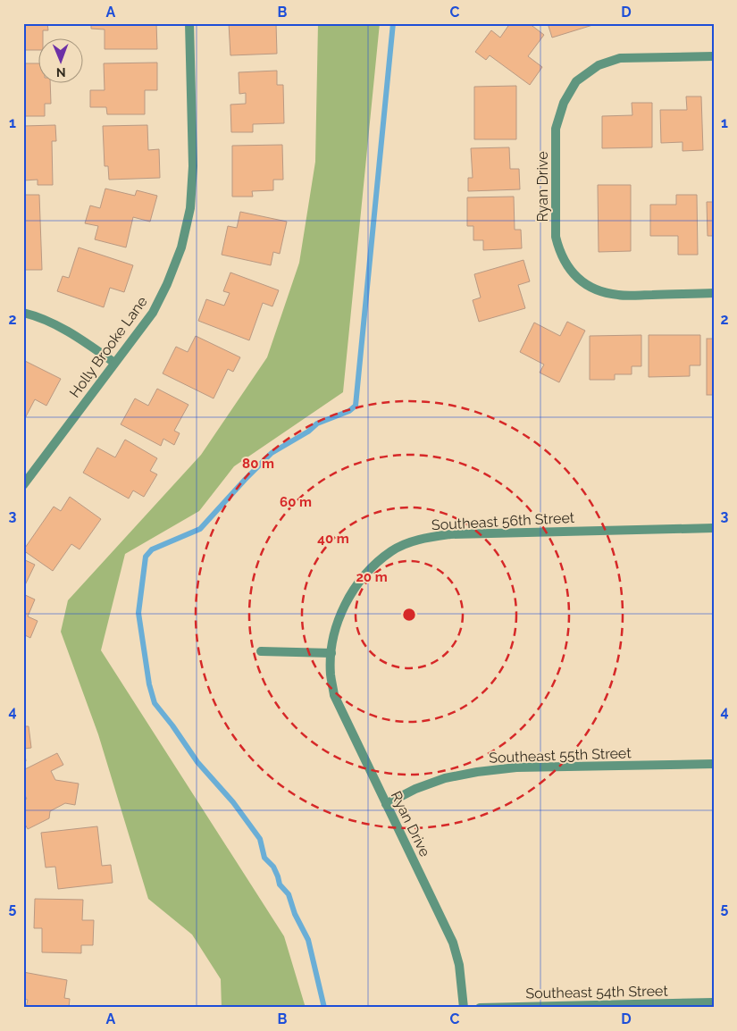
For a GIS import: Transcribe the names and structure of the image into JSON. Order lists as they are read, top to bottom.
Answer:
{
  "streets": {
    "street": [
      "Ryan Drive",
      "Holly Brooke Lane",
      "Southeast 56th Street",
      "Southeast 55th Street",
      "Southeast 54th Street"
    ]
  },
  "crossings": [
    ["Ryan Drive", "Southeast 56th Street"],
    ["Ryan Drive", "Southeast 55th Street"]
  ],
  "north": "bottom",
  "grid": {
    "columns": [
      "A",
      "B",
      "C",
      "D"
    ],
    "rows": [
      "1",
      "2",
      "3",
      "4",
      "5"
    ]
  },
  "rings": [
    "80 m",
    "60 m",
    "40 m",
    "20 m"
  ]
}
